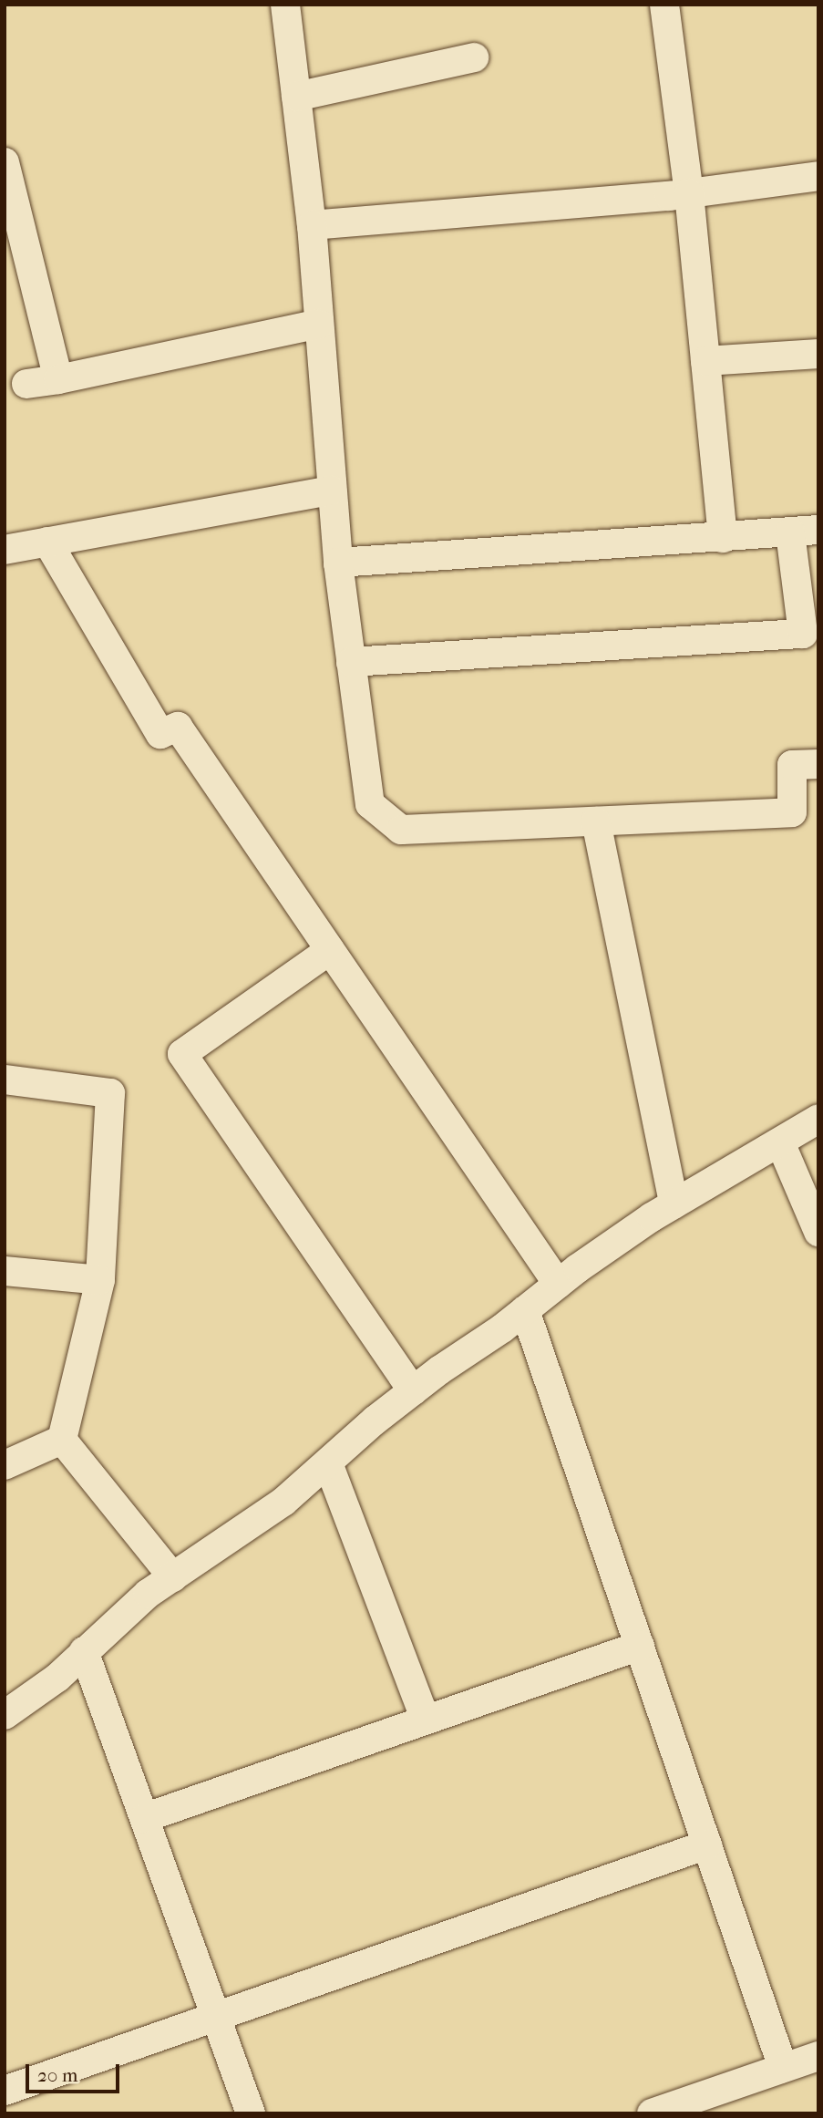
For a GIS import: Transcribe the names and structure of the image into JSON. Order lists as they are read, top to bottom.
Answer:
{
  "scale_bar": "20 m"
}
